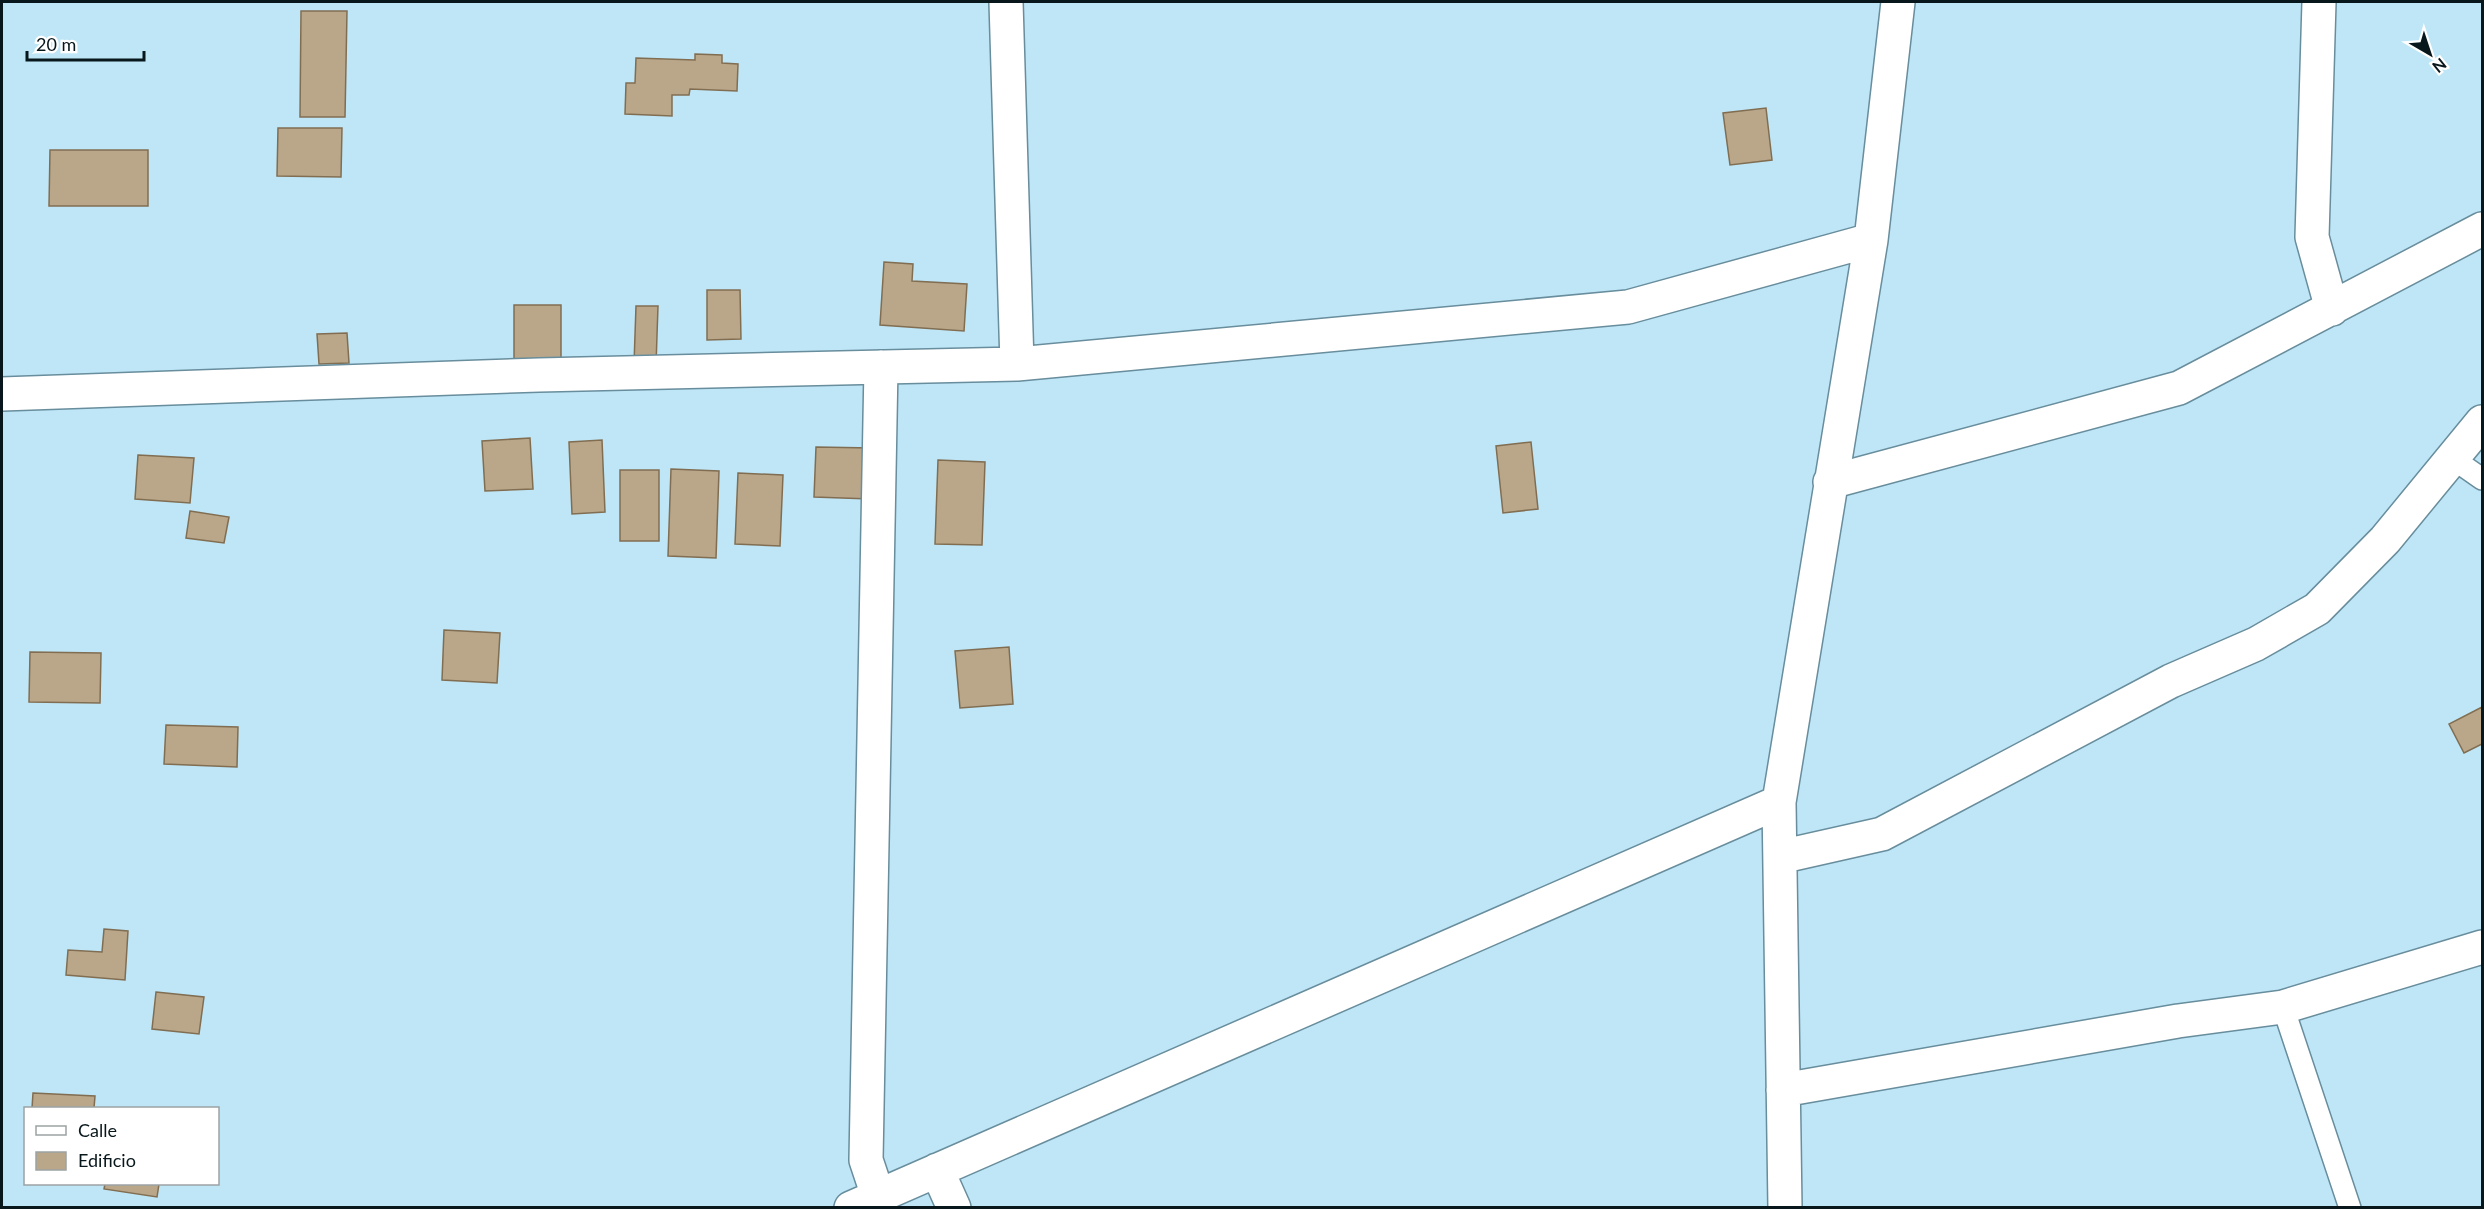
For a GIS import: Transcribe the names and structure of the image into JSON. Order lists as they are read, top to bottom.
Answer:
{
  "legend": ["Calle", "Edificio"],
  "scale_bar": "20 m",
  "north": "bottom right"
}
